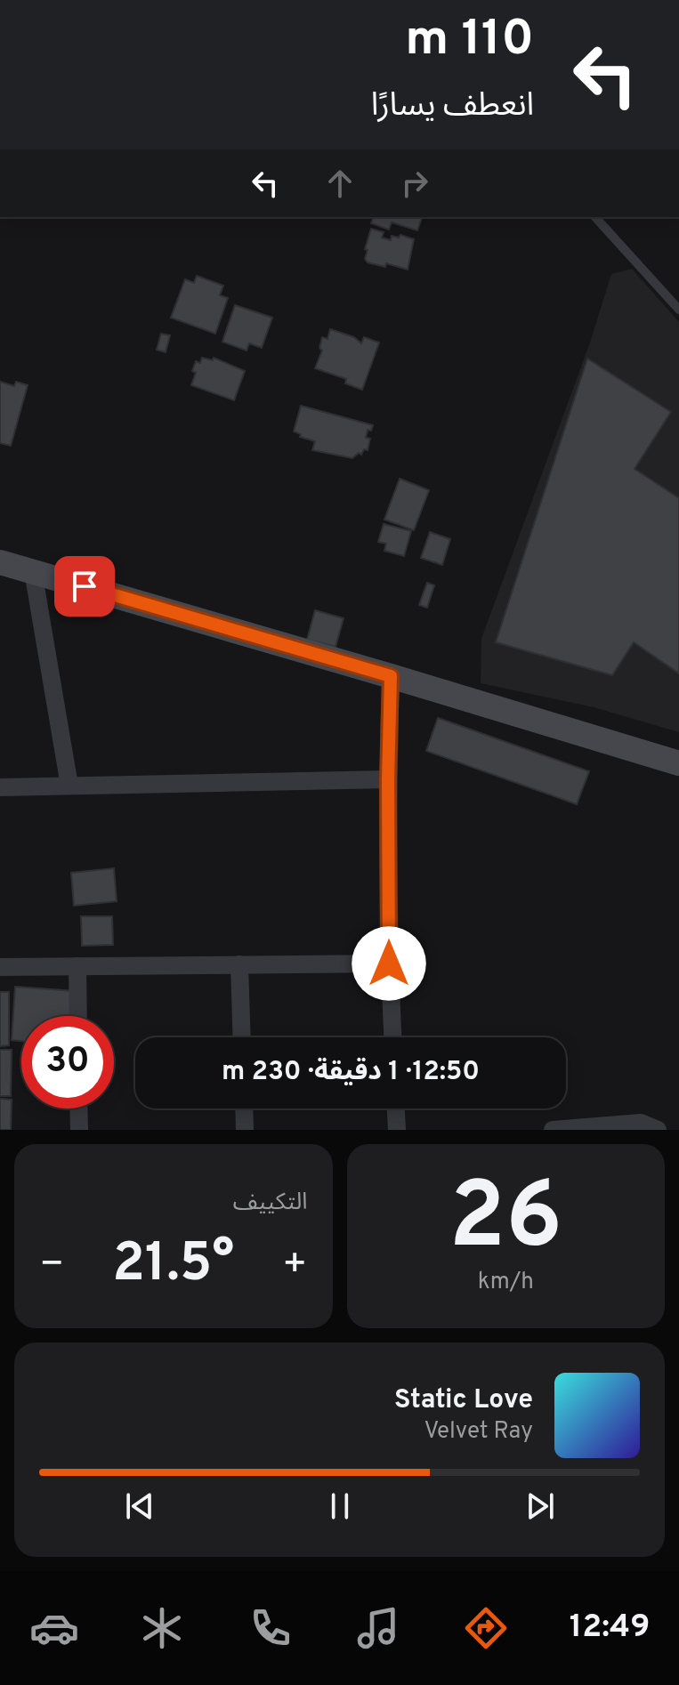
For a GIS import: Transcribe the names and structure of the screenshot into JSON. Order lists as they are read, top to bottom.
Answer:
{
  "page": {
    "turn": ["110 m", "انعطف يسارًا"],
    "limit": "30",
    "trip": "12:50 · 1 دقيقة · 230 m",
    "tile": [
      ["26", "km/h"],
      "التكييف"
    ],
    "heat": ["−", "21.5°", "+"],
    "song": ["Static Love", "Velvet Ray"],
    "tabs": "12:49"
  }
}
